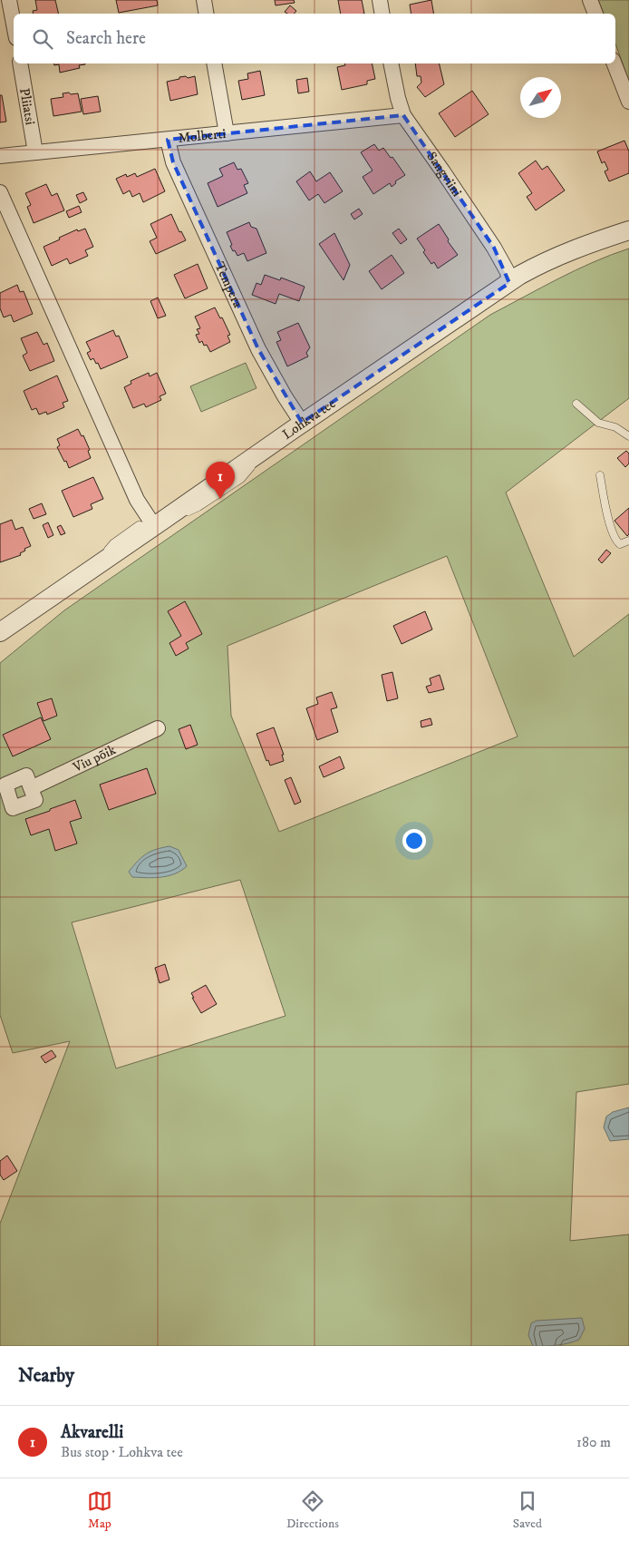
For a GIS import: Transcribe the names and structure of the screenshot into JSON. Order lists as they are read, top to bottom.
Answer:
{
  "streets": {
    "street": [
      "Pliiatsi",
      "Molberti",
      "Sangviini",
      "Tempera",
      "Lohkva tee",
      "Viu põik"
    ]
  },
  "crossings": [
    ["Pliiatsi", "Molberti"],
    ["Molberti", "Sangviini"],
    ["Molberti", "Tempera"],
    ["Sangviini", "Lohkva tee"],
    ["Tempera", "Lohkva tee"]
  ],
  "north": "top right",
  "page": {
    "search": "Search here",
    "pins": "1",
    "heading": "Nearby",
    "list": [
      {
        "mark": "1",
        "name": "Akvarelli",
        "note": "Bus stop · Lohkva tee",
        "value": "180 m"
      }
    ],
    "nav": ["Map", "Directions", "Saved"]
  }
}
